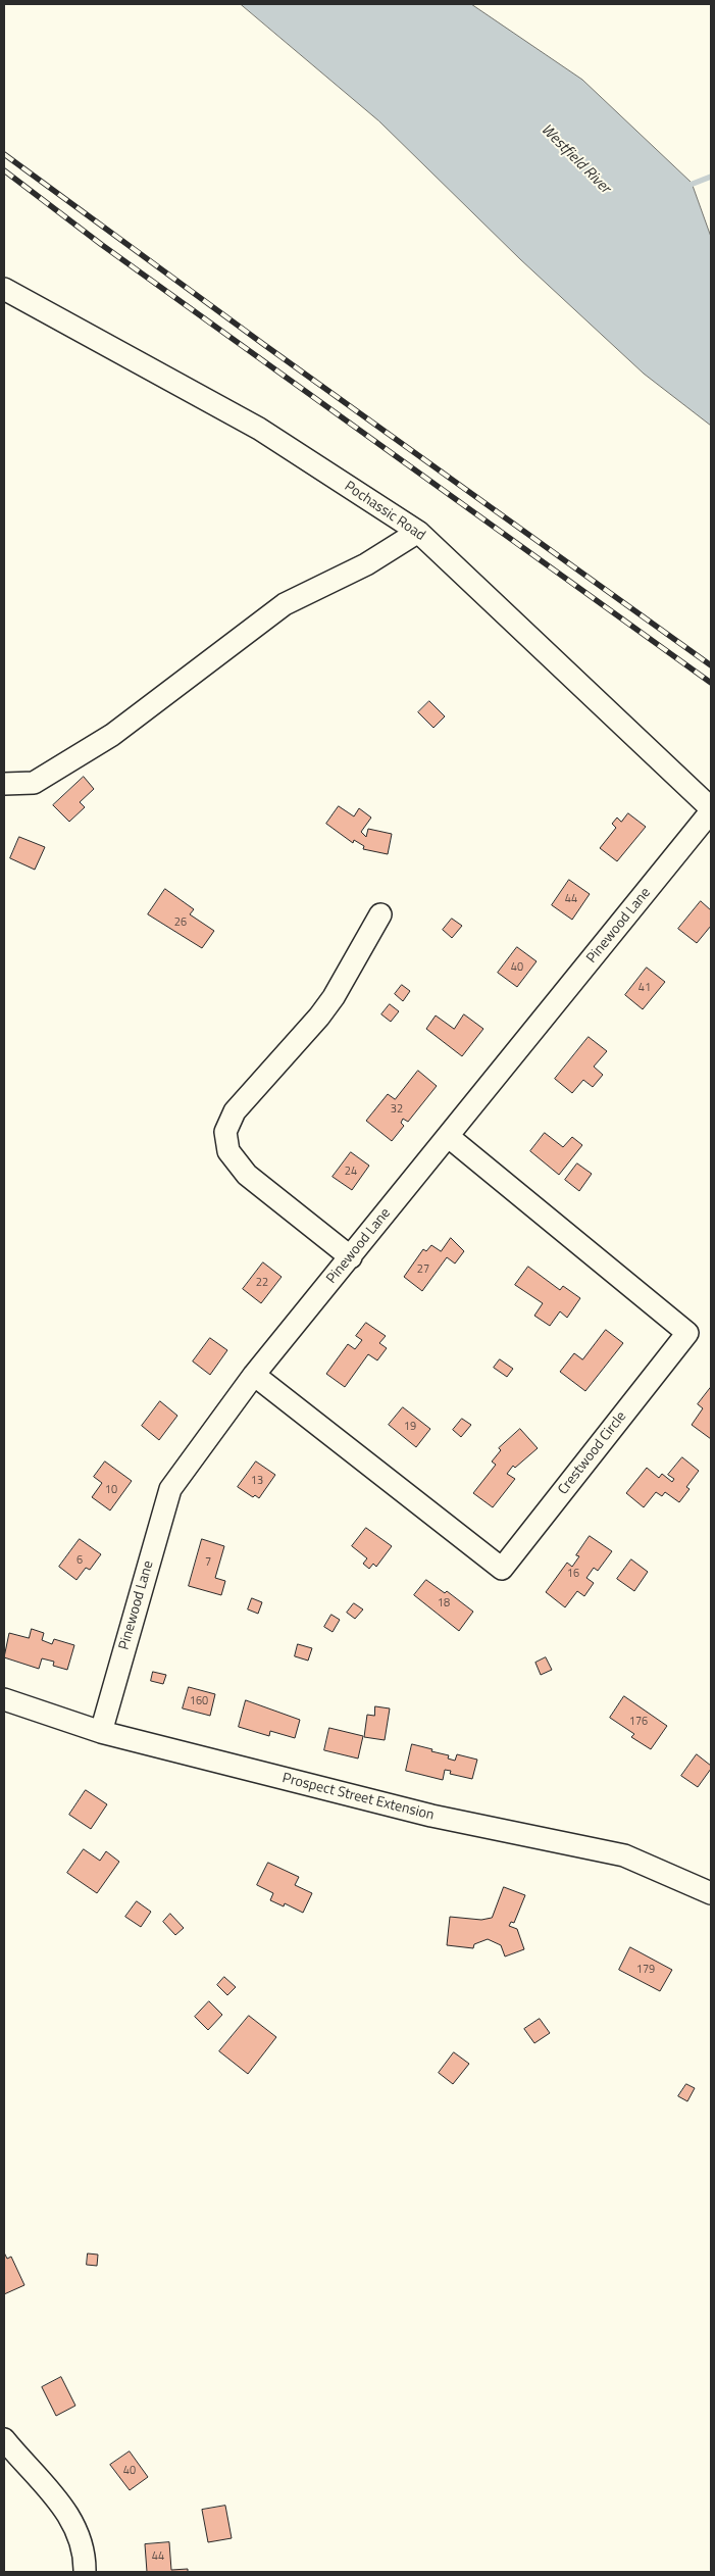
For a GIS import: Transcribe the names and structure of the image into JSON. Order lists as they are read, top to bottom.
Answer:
{
  "streets": {
    "street": [
      "Pochassic Road",
      "Pinewood Lane",
      "Crestwood Circle",
      "Prospect Street Extension"
    ]
  },
  "crossings": [
    ["Pochassic Road", "Pinewood Lane"],
    ["Pinewood Lane", "Crestwood Circle"],
    ["Pinewood Lane", "Prospect Street Extension"]
  ],
  "water": ["Westfield River"],
  "house_numbers": [
    "44",
    "26",
    "40",
    "41",
    "32",
    "24",
    "27",
    "22",
    "19",
    "13",
    "10",
    "6",
    "7",
    "16",
    "18",
    "160",
    "176",
    "179",
    "40",
    "44"
  ]
}
